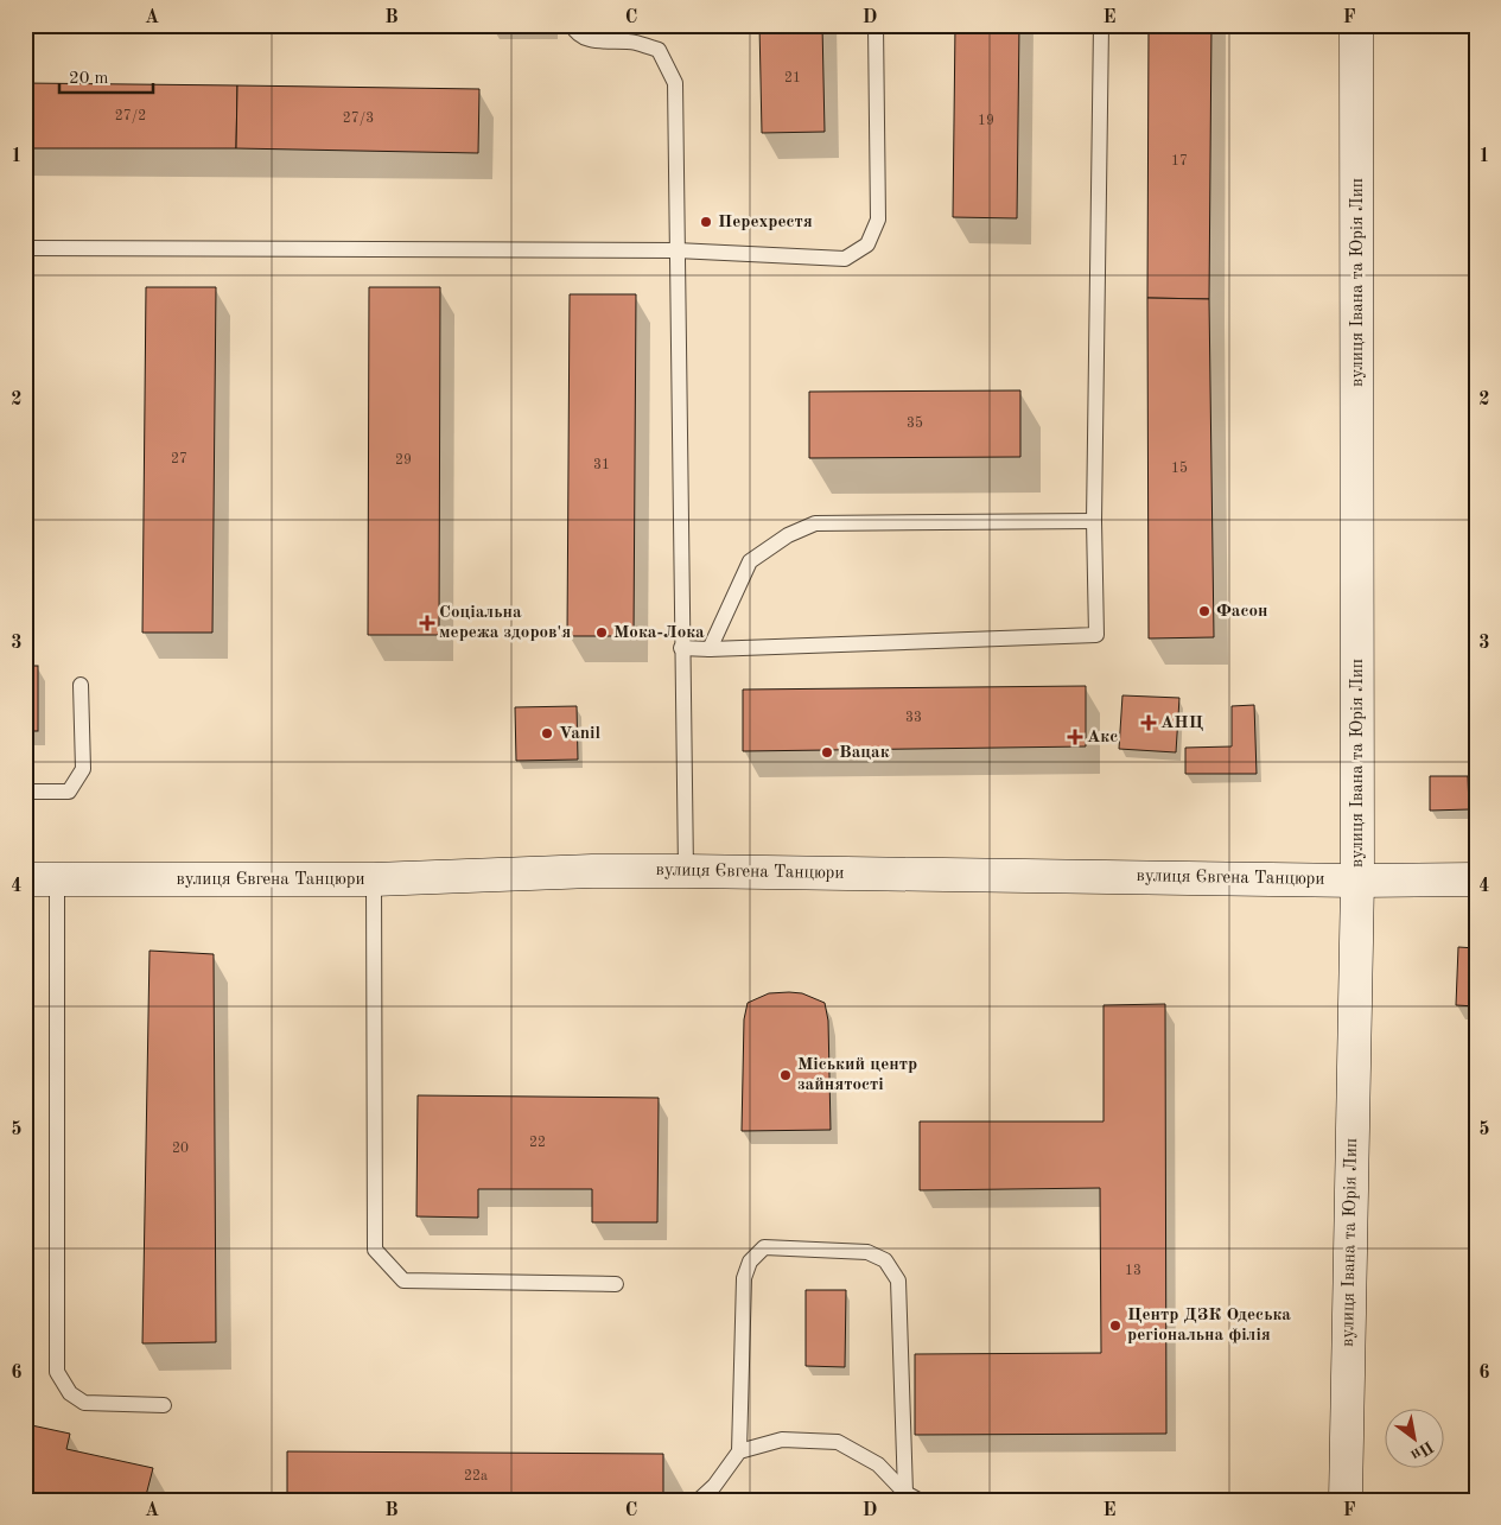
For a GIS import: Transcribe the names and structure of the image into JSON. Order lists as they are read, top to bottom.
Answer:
{
  "streets": {
    "street": ["вулиця Івана та Юрія Лип", "вулиця Євгена Танцюри"]
  },
  "crossings": [
    ["вулиця Івана та Юрія Лип", "вулиця Євгена Танцюри"]
  ],
  "places": {
    "other": [
      "Перехрестя",
      "Фасон",
      "Мока-Лока",
      "Vanil",
      "Вацак",
      "Міський центр зайнятості",
      "Центр ДЗК Одеська регіональна філія"
    ],
    "health": ["Соціальна мережа здоров'я", "АНЦ", "Акс"]
  },
  "house_numbers": [
    "21",
    "27/2",
    "27/3",
    "19",
    "17",
    "35",
    "27",
    "29",
    "31",
    "15",
    "33",
    "22",
    "20",
    "13",
    "22а"
  ],
  "scale_bar": "20 m",
  "north": "bottom right",
  "grid": {
    "columns": [
      "A",
      "B",
      "C",
      "D",
      "E",
      "F"
    ],
    "rows": [
      "1",
      "2",
      "3",
      "4",
      "5",
      "6"
    ]
  }
}
